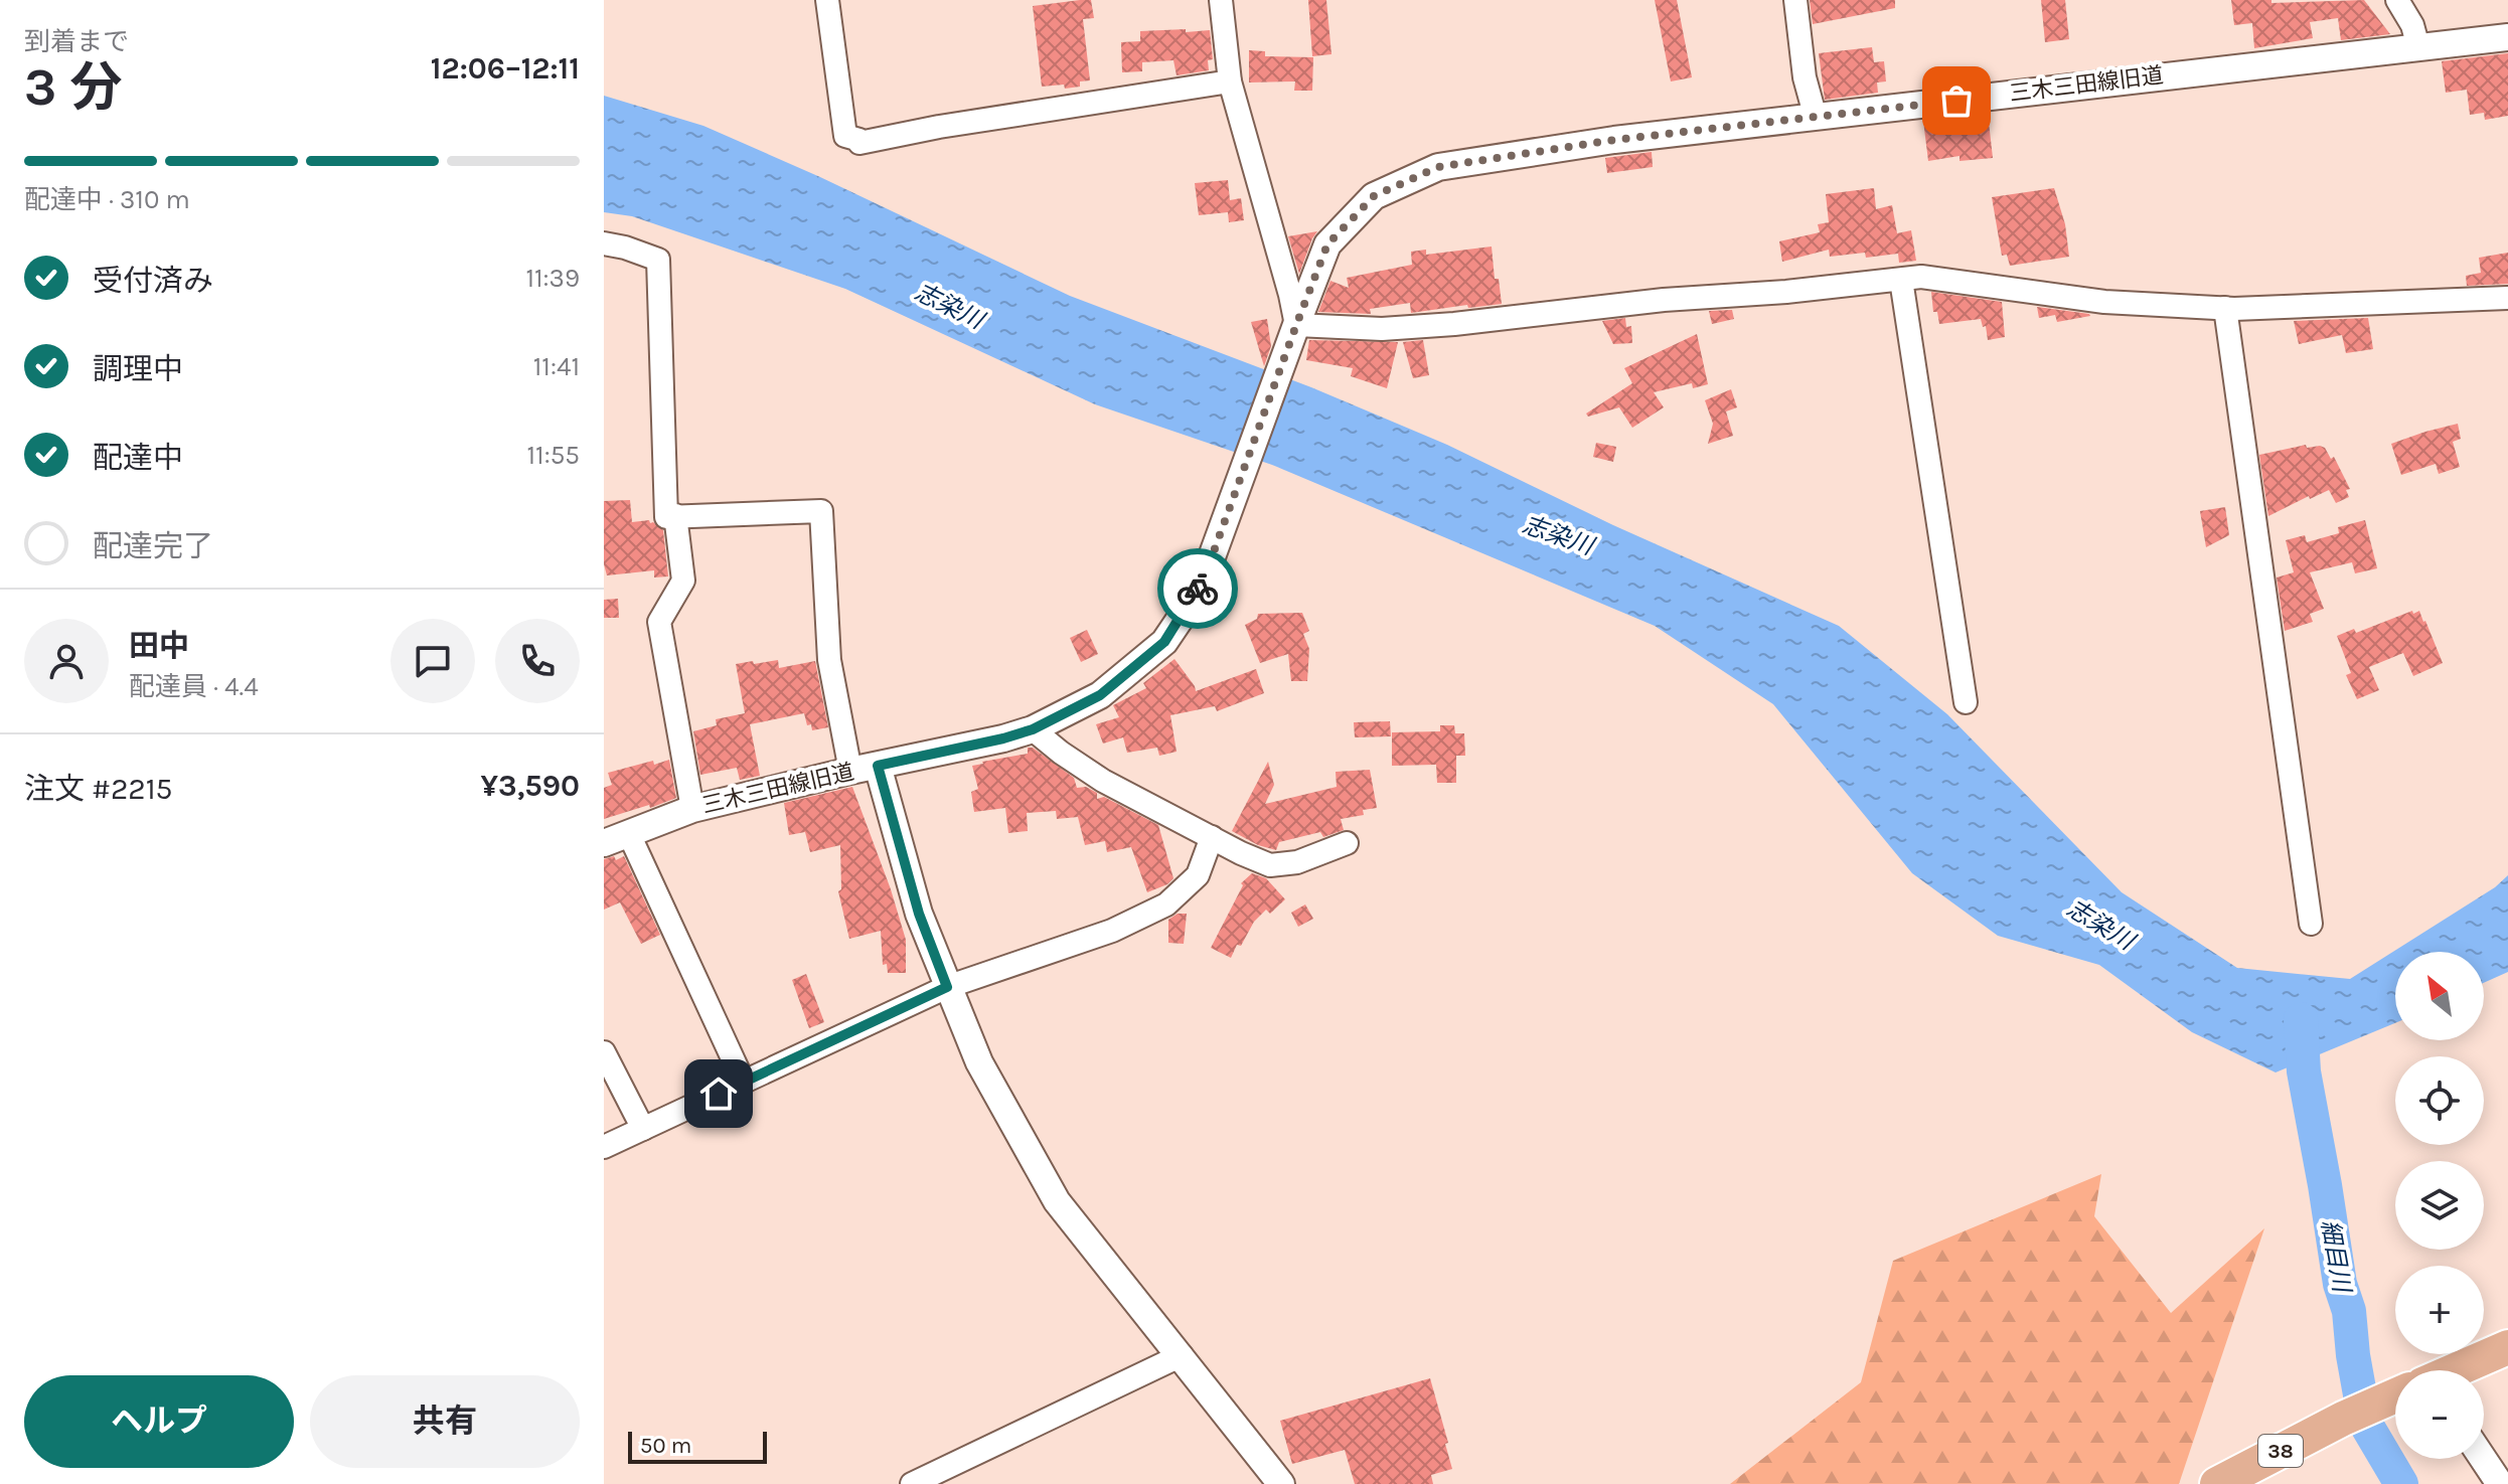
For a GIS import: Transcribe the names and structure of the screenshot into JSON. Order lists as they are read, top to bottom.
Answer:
{
  "streets": {
    "main road": ["38"],
    "street": ["三木三田線旧道"]
  },
  "water": ["志染川", "細目川"],
  "scale_bar": "50 m",
  "north": "top left",
  "page": {
    "heading": ["3 分", "到着まで", "12:06–12:11"],
    "panel": [
      "田中",
      "配達員 · 4.4",
      "注文 #2215",
      "¥3,590"
    ],
    "bar": "配達中 · 310 m",
    "list": [
      ["受付済み", "11:39"],
      ["調理中", "11:41"],
      ["配達中", "11:55"],
      "配達完了"
    ],
    "map_buttons": ["+", "−"],
    "buttons": ["ヘルプ", "共有"],
    "scale": "50 m"
  }
}
